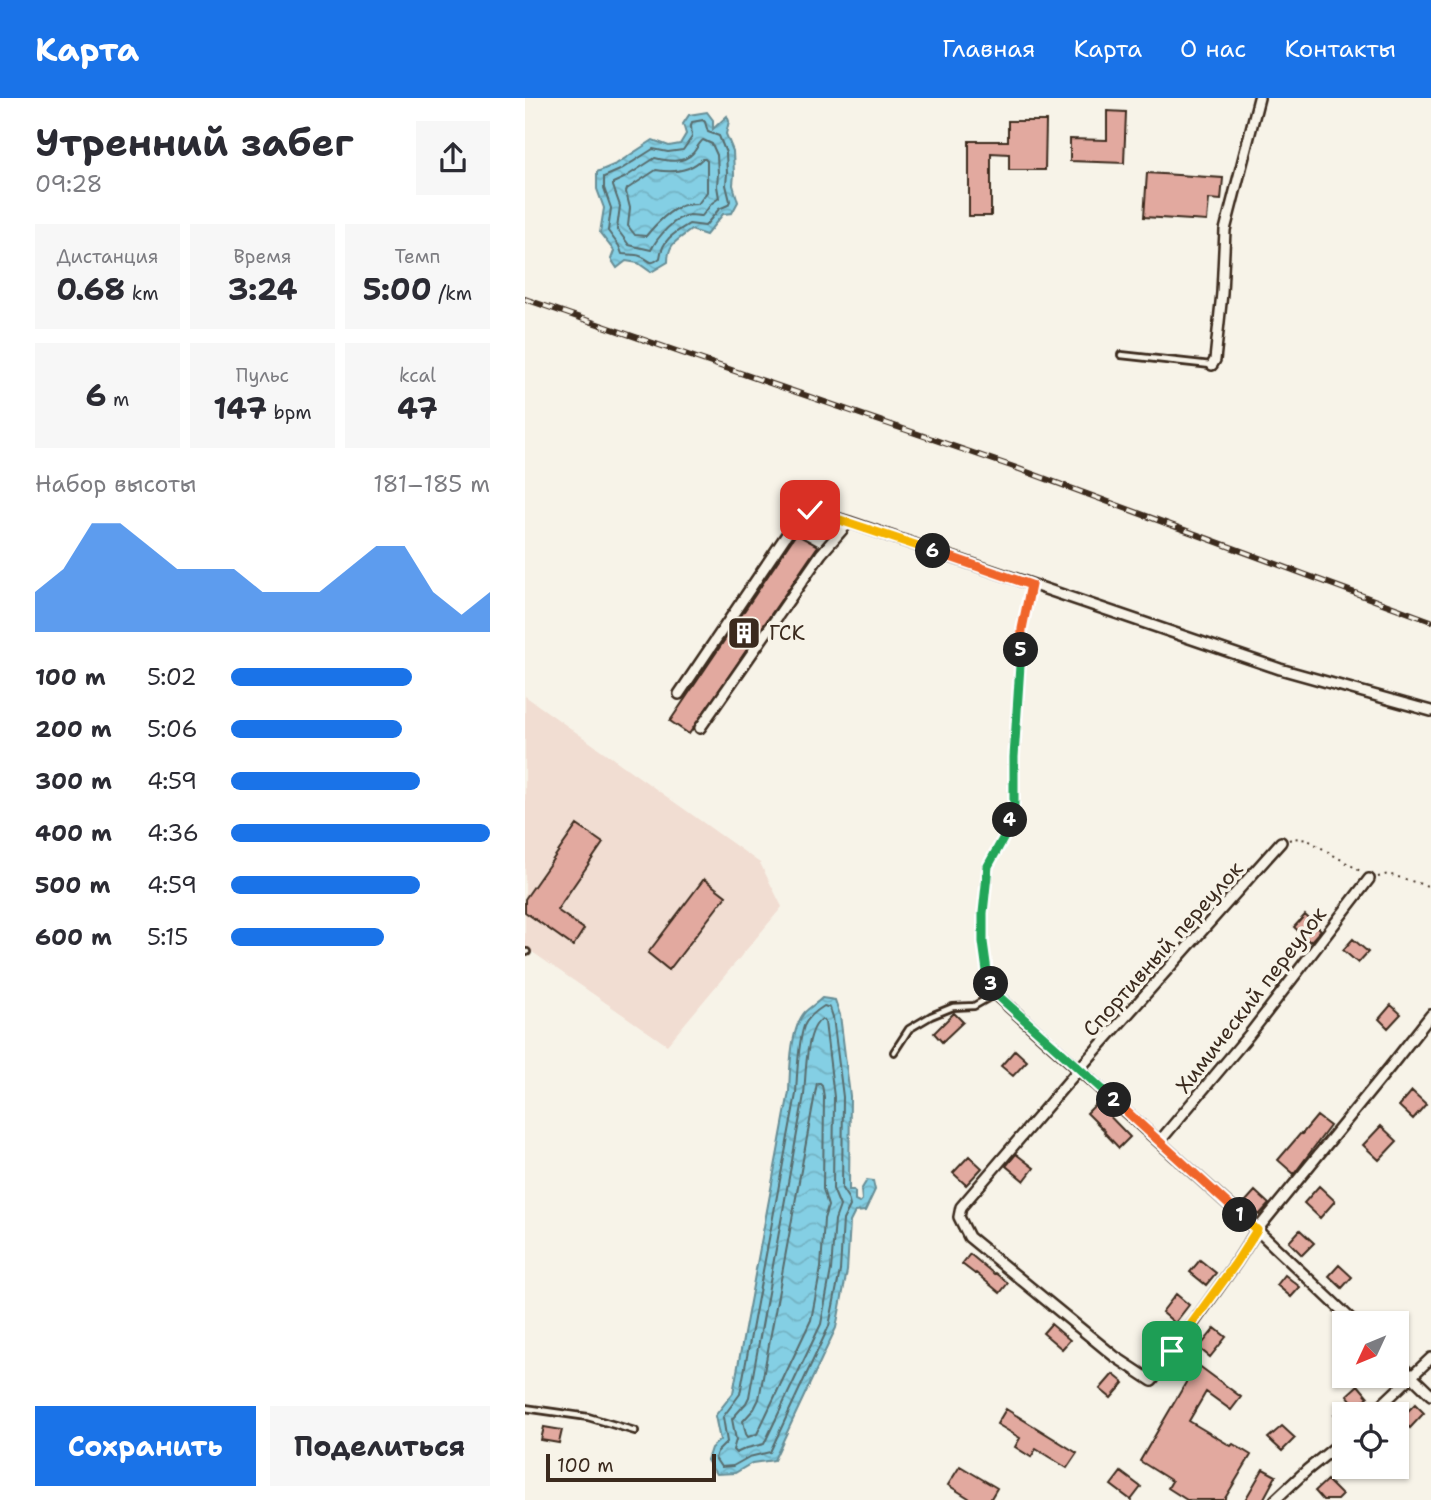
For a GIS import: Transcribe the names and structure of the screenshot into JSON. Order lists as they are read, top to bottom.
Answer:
{
  "streets": {
    "street": ["Спортивный переулок", "Химический переулок"]
  },
  "places": {
    "building": ["ГСК"]
  },
  "scale_bar": "100 m",
  "north": "bottom left",
  "page": {
    "header": "Карта",
    "nav": [
      "Главная",
      "Карта",
      "О нас",
      "Контакты"
    ],
    "heading": ["Утренний забег", "09:28"],
    "stats": [
      ["Дистанция", "0.68 km"],
      ["Время", "3:24"],
      ["Темп", "5:00 /km"],
      ["6 m"],
      ["Пульс", "147 bpm"],
      ["kcal", "47"]
    ],
    "chart": ["Набор высоты", "181–185 m"],
    "pins": [
      "6",
      "5",
      "4",
      "3",
      "2",
      "1"
    ],
    "list": [
      {
        "name": "100 m",
        "note": "5:02"
      },
      {
        "name": "200 m",
        "note": "5:06"
      },
      {
        "name": "300 m",
        "note": "4:59"
      },
      {
        "name": "400 m",
        "note": "4:36"
      },
      {
        "name": "500 m",
        "note": "4:59"
      },
      {
        "name": "600 m",
        "note": "5:15"
      }
    ],
    "buttons": ["Сохранить", "Поделиться"],
    "scale": "100 m"
  }
}
